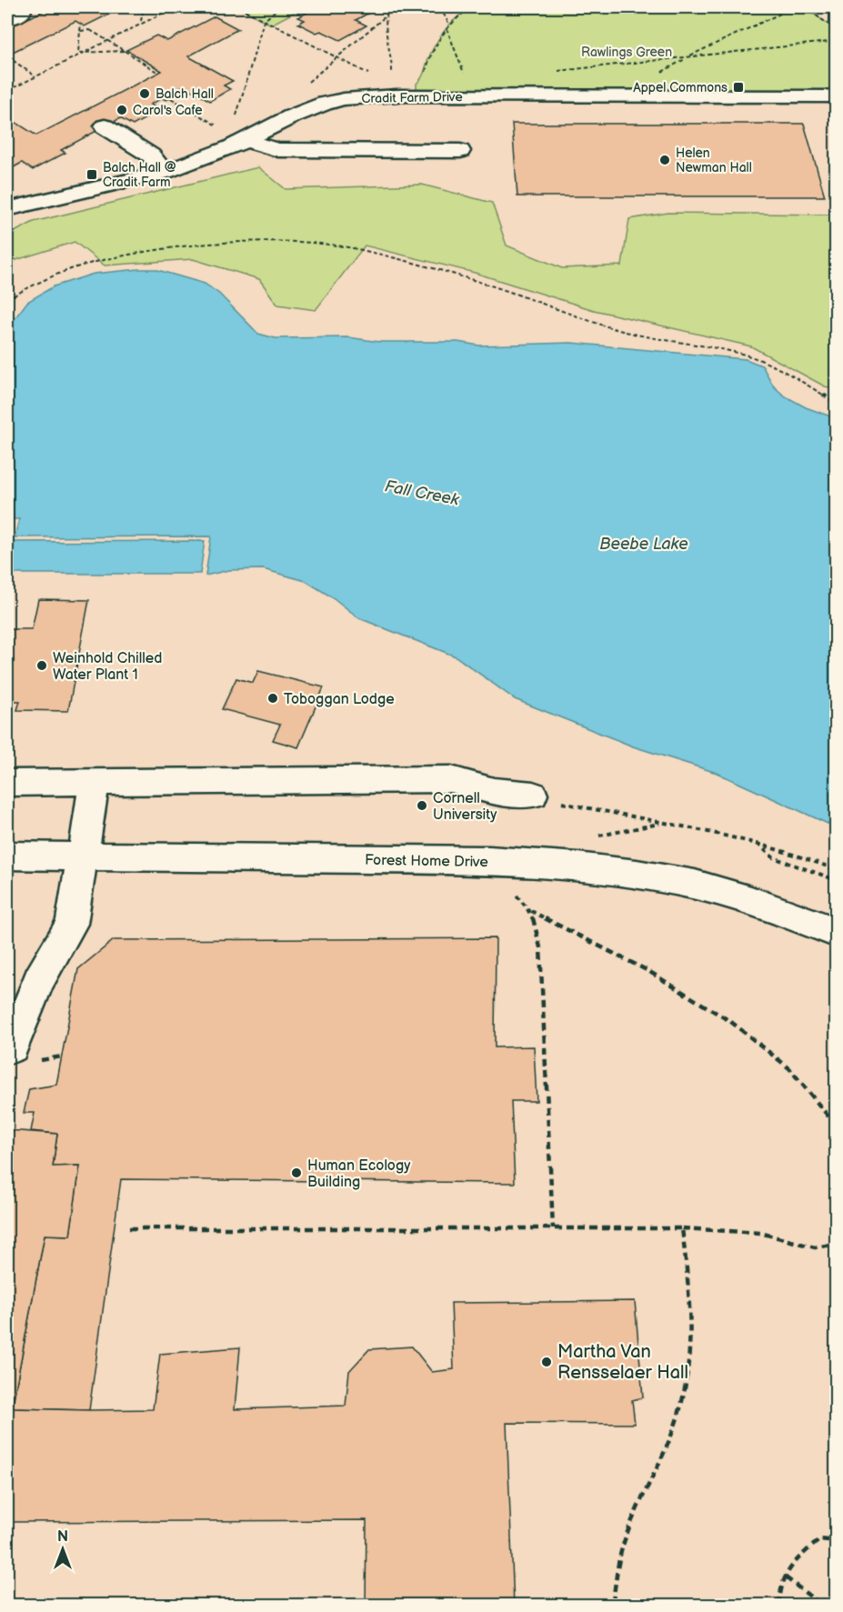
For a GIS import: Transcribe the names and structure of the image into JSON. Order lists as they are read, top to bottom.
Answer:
{
  "streets": {
    "street": ["Cradit Farm Drive", "Forest Home Drive"]
  },
  "water": ["Fall Creek", "Beebe Lake"],
  "parks": ["Rawlings Green"],
  "places": {
    "transit": ["Appel Commons", "Balch Hall @ Cradit Farm"],
    "other": [
      "Balch Hall",
      "Carol's Cafe",
      "Helen Newman Hall",
      "Weinhold Chilled Water Plant 1",
      "Toboggan Lodge",
      "Cornell University",
      "Human Ecology Building",
      "Martha Van Rensselaer Hall"
    ]
  },
  "north": "top"
}
